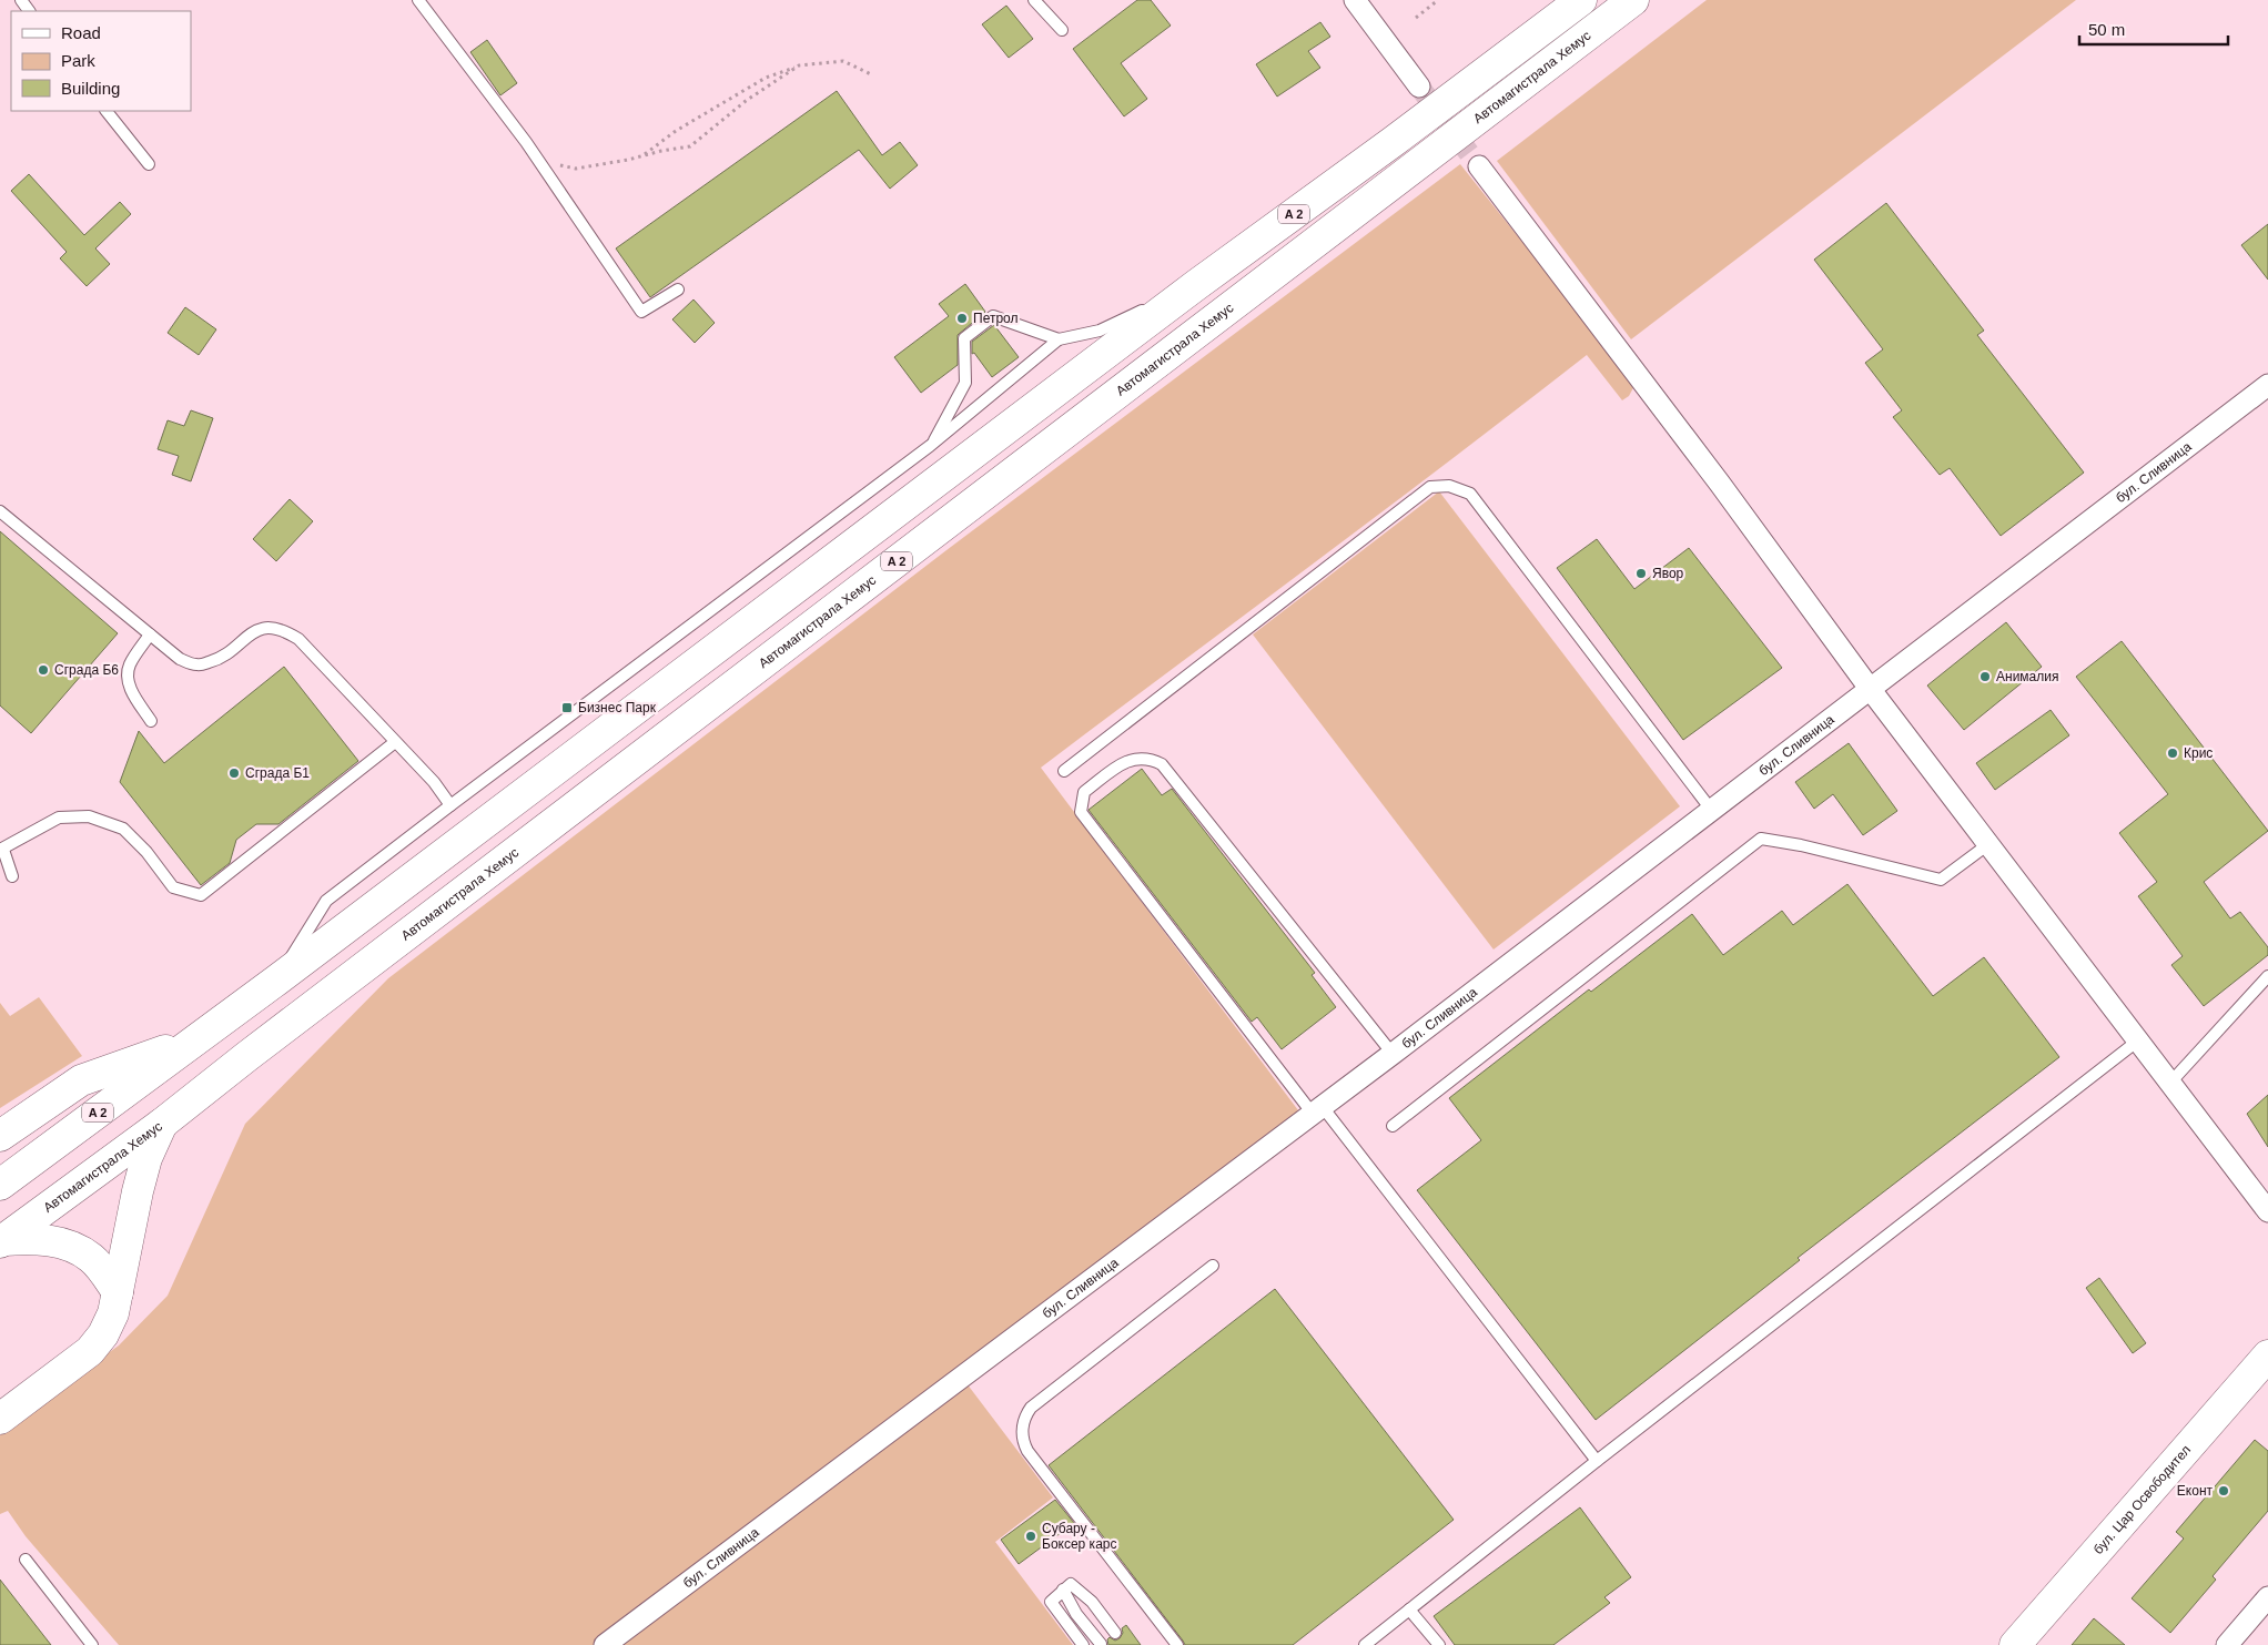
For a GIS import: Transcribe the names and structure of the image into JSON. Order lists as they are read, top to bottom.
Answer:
{
  "streets": {
    "main road": ["Автомагистрала Хемус", "A 2", "бул. Цар Освободител"],
    "street": ["бул. Сливница"]
  },
  "places": {
    "other": [
      "Петрол",
      "Явор",
      "Сграда Б6",
      "Анималия",
      "Крис",
      "Сграда Б1",
      "Еконт",
      "Субару - Боксер карс"
    ],
    "transit": ["Бизнес Парк"]
  },
  "legend": ["Road", "Park", "Building"],
  "scale_bar": "50 m"
}
